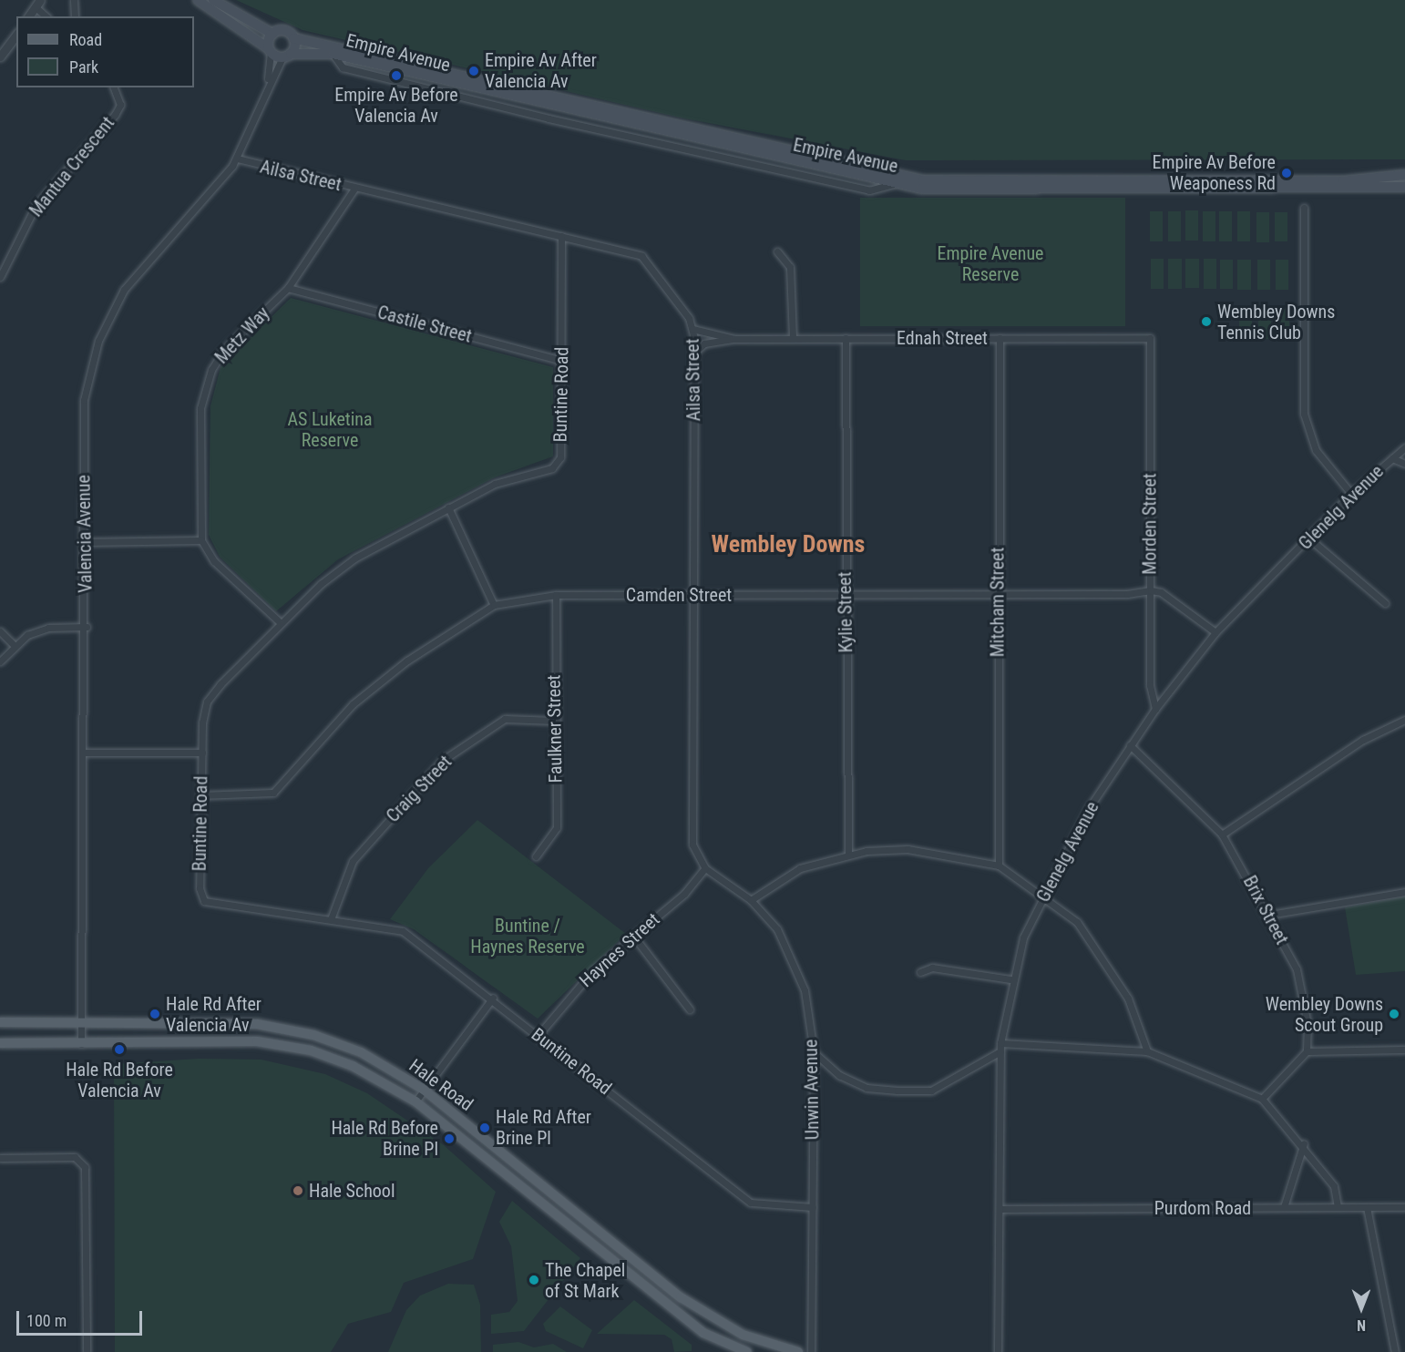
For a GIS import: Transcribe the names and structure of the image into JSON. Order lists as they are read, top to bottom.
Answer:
{
  "streets": {
    "main road": ["Empire Avenue", "Hale Road"],
    "street": [
      "Mantua Crescent",
      "Ailsa Street",
      "Castile Street",
      "Metz Way",
      "Ednah Street",
      "Buntine Road",
      "Glenelg Avenue",
      "Morden Street",
      "Valencia Avenue",
      "Camden Street",
      "Mitcham Street",
      "Kylie Street",
      "Faulkner Street",
      "Craig Street",
      "Brix Street",
      "Haynes Street",
      "Unwin Avenue",
      "Purdom Road"
    ]
  },
  "crossings": [
    ["Empire Avenue", "Valencia Avenue"],
    ["Ailsa Street", "Metz Way"],
    ["Ailsa Street", "Ednah Street"],
    ["Ailsa Street", "Buntine Road"],
    ["Ailsa Street", "Valencia Avenue"],
    ["Ailsa Street", "Camden Street"],
    ["Ailsa Street", "Haynes Street"],
    ["Ailsa Street", "Unwin Avenue"],
    ["Castile Street", "Metz Way"],
    ["Castile Street", "Buntine Road"],
    ["Ednah Street", "Morden Street"],
    ["Ednah Street", "Mitcham Street"],
    ["Ednah Street", "Kylie Street"],
    ["Buntine Road", "Camden Street"],
    ["Buntine Road", "Craig Street"],
    ["Buntine Road", "Haynes Street"],
    ["Buntine Road", "Unwin Avenue"],
    ["Glenelg Avenue", "Morden Street"],
    ["Glenelg Avenue", "Camden Street"],
    ["Glenelg Avenue", "Brix Street"],
    ["Glenelg Avenue", "Purdom Road"],
    ["Morden Street", "Camden Street"],
    ["Valencia Avenue", "Hale Road"],
    ["Camden Street", "Mitcham Street"],
    ["Camden Street", "Kylie Street"],
    ["Camden Street", "Faulkner Street"],
    ["Faulkner Street", "Craig Street"],
    ["Haynes Street", "Unwin Avenue"]
  ],
  "districts": ["Wembley Downs"],
  "parks": ["Empire Avenue Reserve", "AS Luketina Reserve", "Buntine / Haynes Reserve"],
  "places": [
    "Empire Av After Valencia Av",
    "Empire Av Before Valencia Av",
    "Empire Av Before Weaponess Rd",
    "Wembley Downs Tennis Club",
    "Hale Rd After Valencia Av",
    "Wembley Downs Scout Group",
    "Hale Rd Before Valencia Av",
    "Hale Rd After Brine Pl",
    "Hale Rd Before Brine Pl",
    "Hale School",
    "The Chapel of St Mark"
  ],
  "legend": ["Road", "Park"],
  "scale_bar": "100 m",
  "north": "bottom"
}
